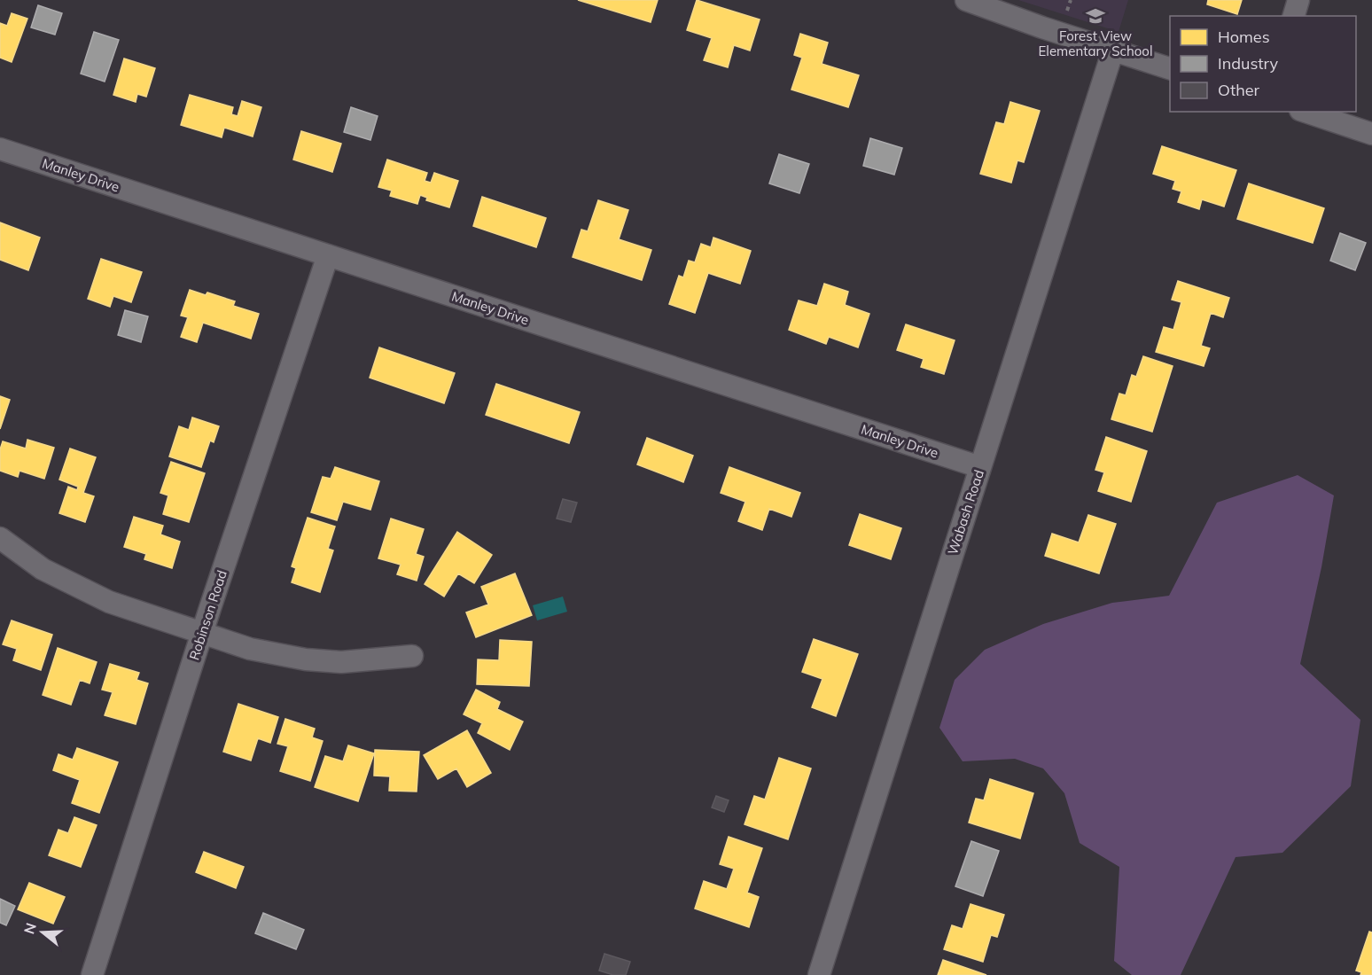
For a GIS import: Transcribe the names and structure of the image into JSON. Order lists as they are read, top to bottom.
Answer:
{
  "streets": {
    "street": ["Manley Drive", "Wabash Road", "Robinson Road"]
  },
  "crossings": [
    ["Manley Drive", "Wabash Road"],
    ["Manley Drive", "Robinson Road"]
  ],
  "places": {
    "school or university": ["Forest View Elementary School"]
  },
  "legend": ["Homes", "Industry", "Other"],
  "north": "left"
}
